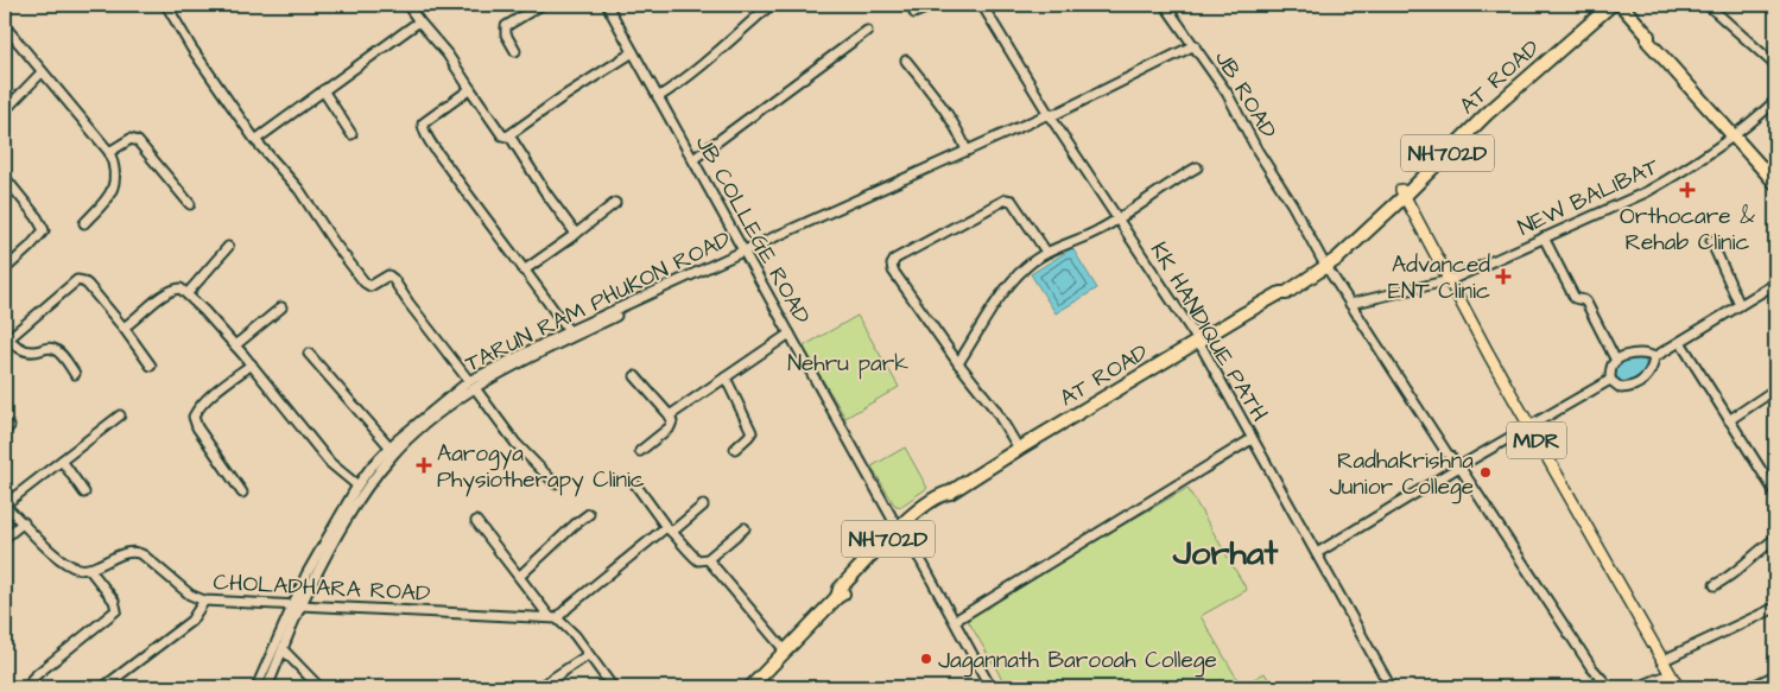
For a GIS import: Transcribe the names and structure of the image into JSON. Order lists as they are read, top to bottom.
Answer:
{
  "streets": {
    "highway": ["AT ROAD", "NH702D"],
    "main road": ["MDR"],
    "street": [
      "JB ROAD",
      "NEW BALIBAT",
      "JB COLLEGE ROAD",
      "TARUN RAM PHUKON ROAD",
      "KK HANDIQUE PATH",
      "CHOLADHARA ROAD"
    ]
  },
  "crossings": [
    ["AT ROAD", "JB ROAD"],
    ["AT ROAD", "NH702D"],
    ["AT ROAD", "JB COLLEGE ROAD"],
    ["AT ROAD", "KK HANDIQUE PATH"],
    ["AT ROAD", "MDR"],
    ["JB ROAD", "NEW BALIBAT"],
    ["JB ROAD", "TARUN RAM PHUKON ROAD"],
    ["NH702D", "NEW BALIBAT"],
    ["NEW BALIBAT", "MDR"],
    ["JB COLLEGE ROAD", "TARUN RAM PHUKON ROAD"],
    ["TARUN RAM PHUKON ROAD", "KK HANDIQUE PATH"],
    ["TARUN RAM PHUKON ROAD", "CHOLADHARA ROAD"]
  ],
  "districts": ["Jorhat"],
  "parks": ["Nehru park"],
  "places": {
    "health": ["Orthocare & Rehab Clinic", "Advanced ENT Clinic", "Aarogya Physiotherapy Clinic"],
    "other": ["RadhaKrishna Junior College", "Jagannath Barooah College"]
  }
}
